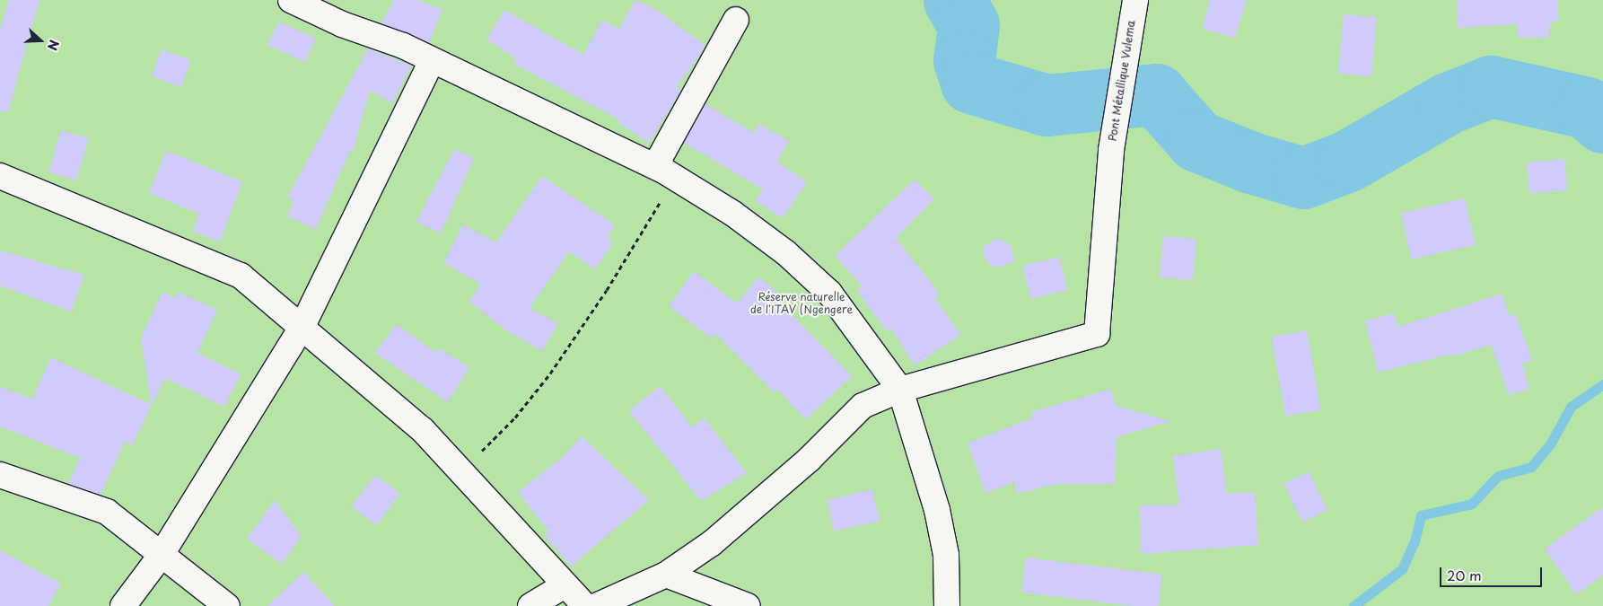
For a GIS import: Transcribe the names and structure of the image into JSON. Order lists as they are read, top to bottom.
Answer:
{
  "streets": {
    "street": ["Pont Métallique Vulema"]
  },
  "parks": ["Réserve naturelle de l'ITAV (Ngengere"],
  "scale_bar": "20 m",
  "north": "right"
}
